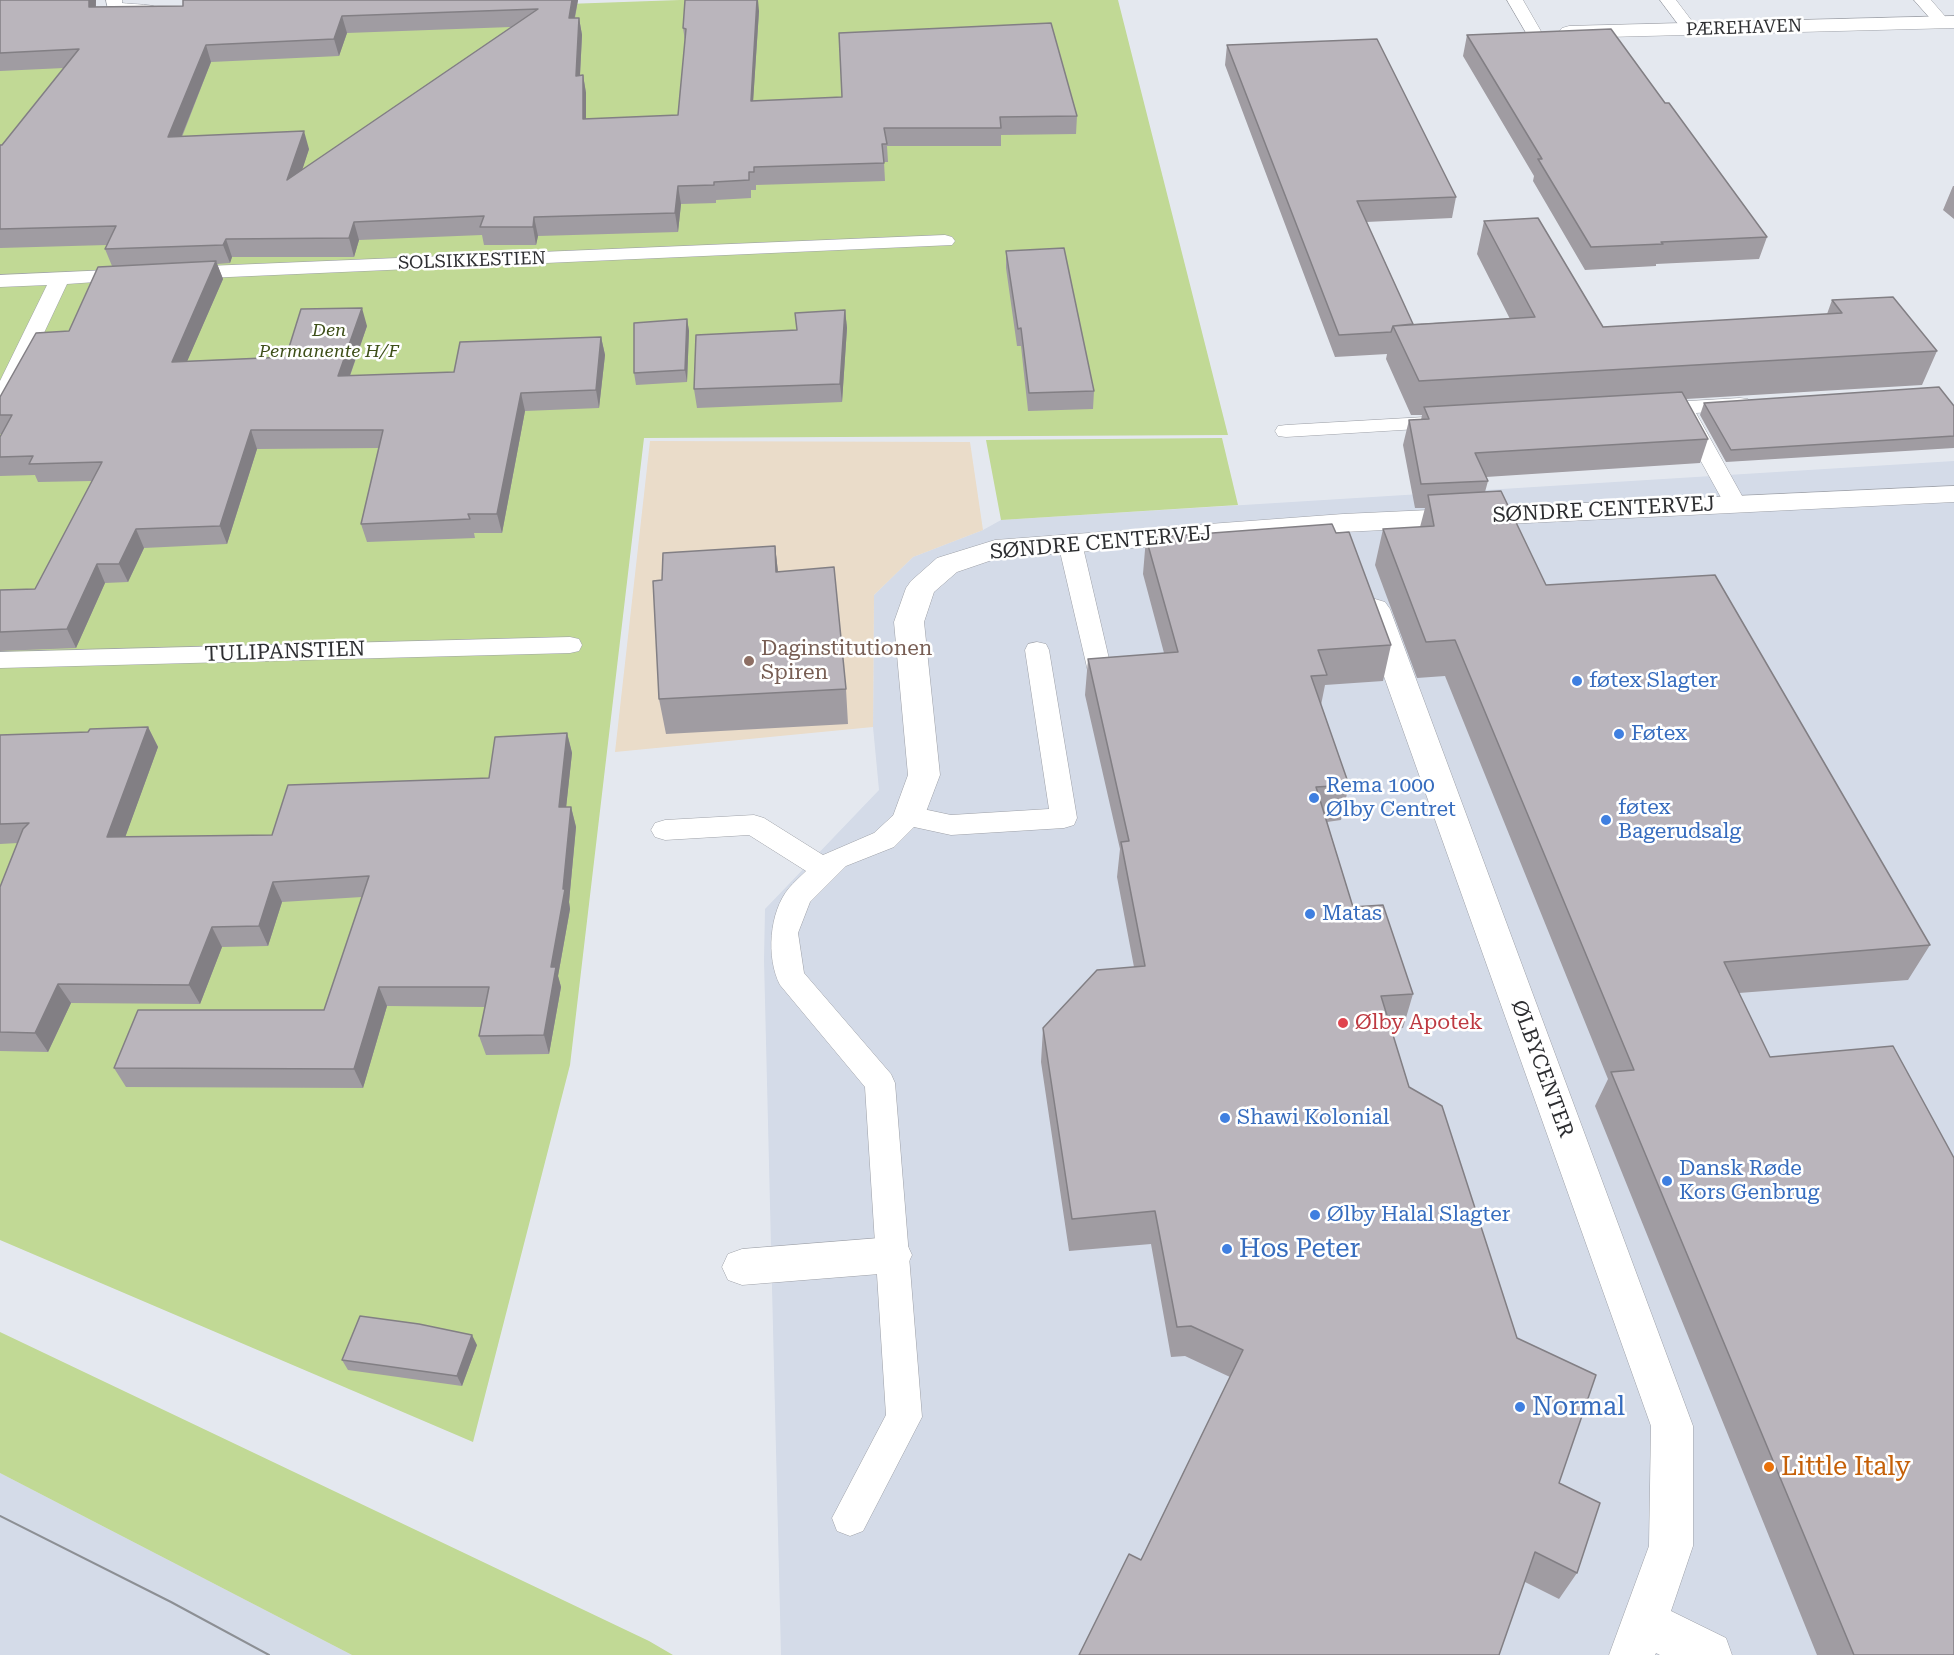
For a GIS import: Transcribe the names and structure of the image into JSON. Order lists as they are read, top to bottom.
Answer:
{
  "streets": {
    "street": ["PÆREHAVEN", "SØNDRE CENTERVEJ", "ØLBYCENTER"],
    "lane": ["SOLSIKKESTIEN", "TULIPANSTIEN"]
  },
  "crossings": [
    ["SØNDRE CENTERVEJ", "ØLBYCENTER"]
  ],
  "parks": ["Den Permanente H/F"],
  "places": [
    "Daginstitutionen Spiren",
    "føtex Slagter",
    "Føtex",
    "Rema 1000 Ølby Centret",
    "føtex Bagerudsalg",
    "Matas",
    "Ølby Apotek",
    "Shawi Kolonial",
    "Dansk Røde Kors Genbrug",
    "Ølby Halal Slagter",
    "Hos Peter",
    "Normal",
    "Little Italy"
  ]
}
